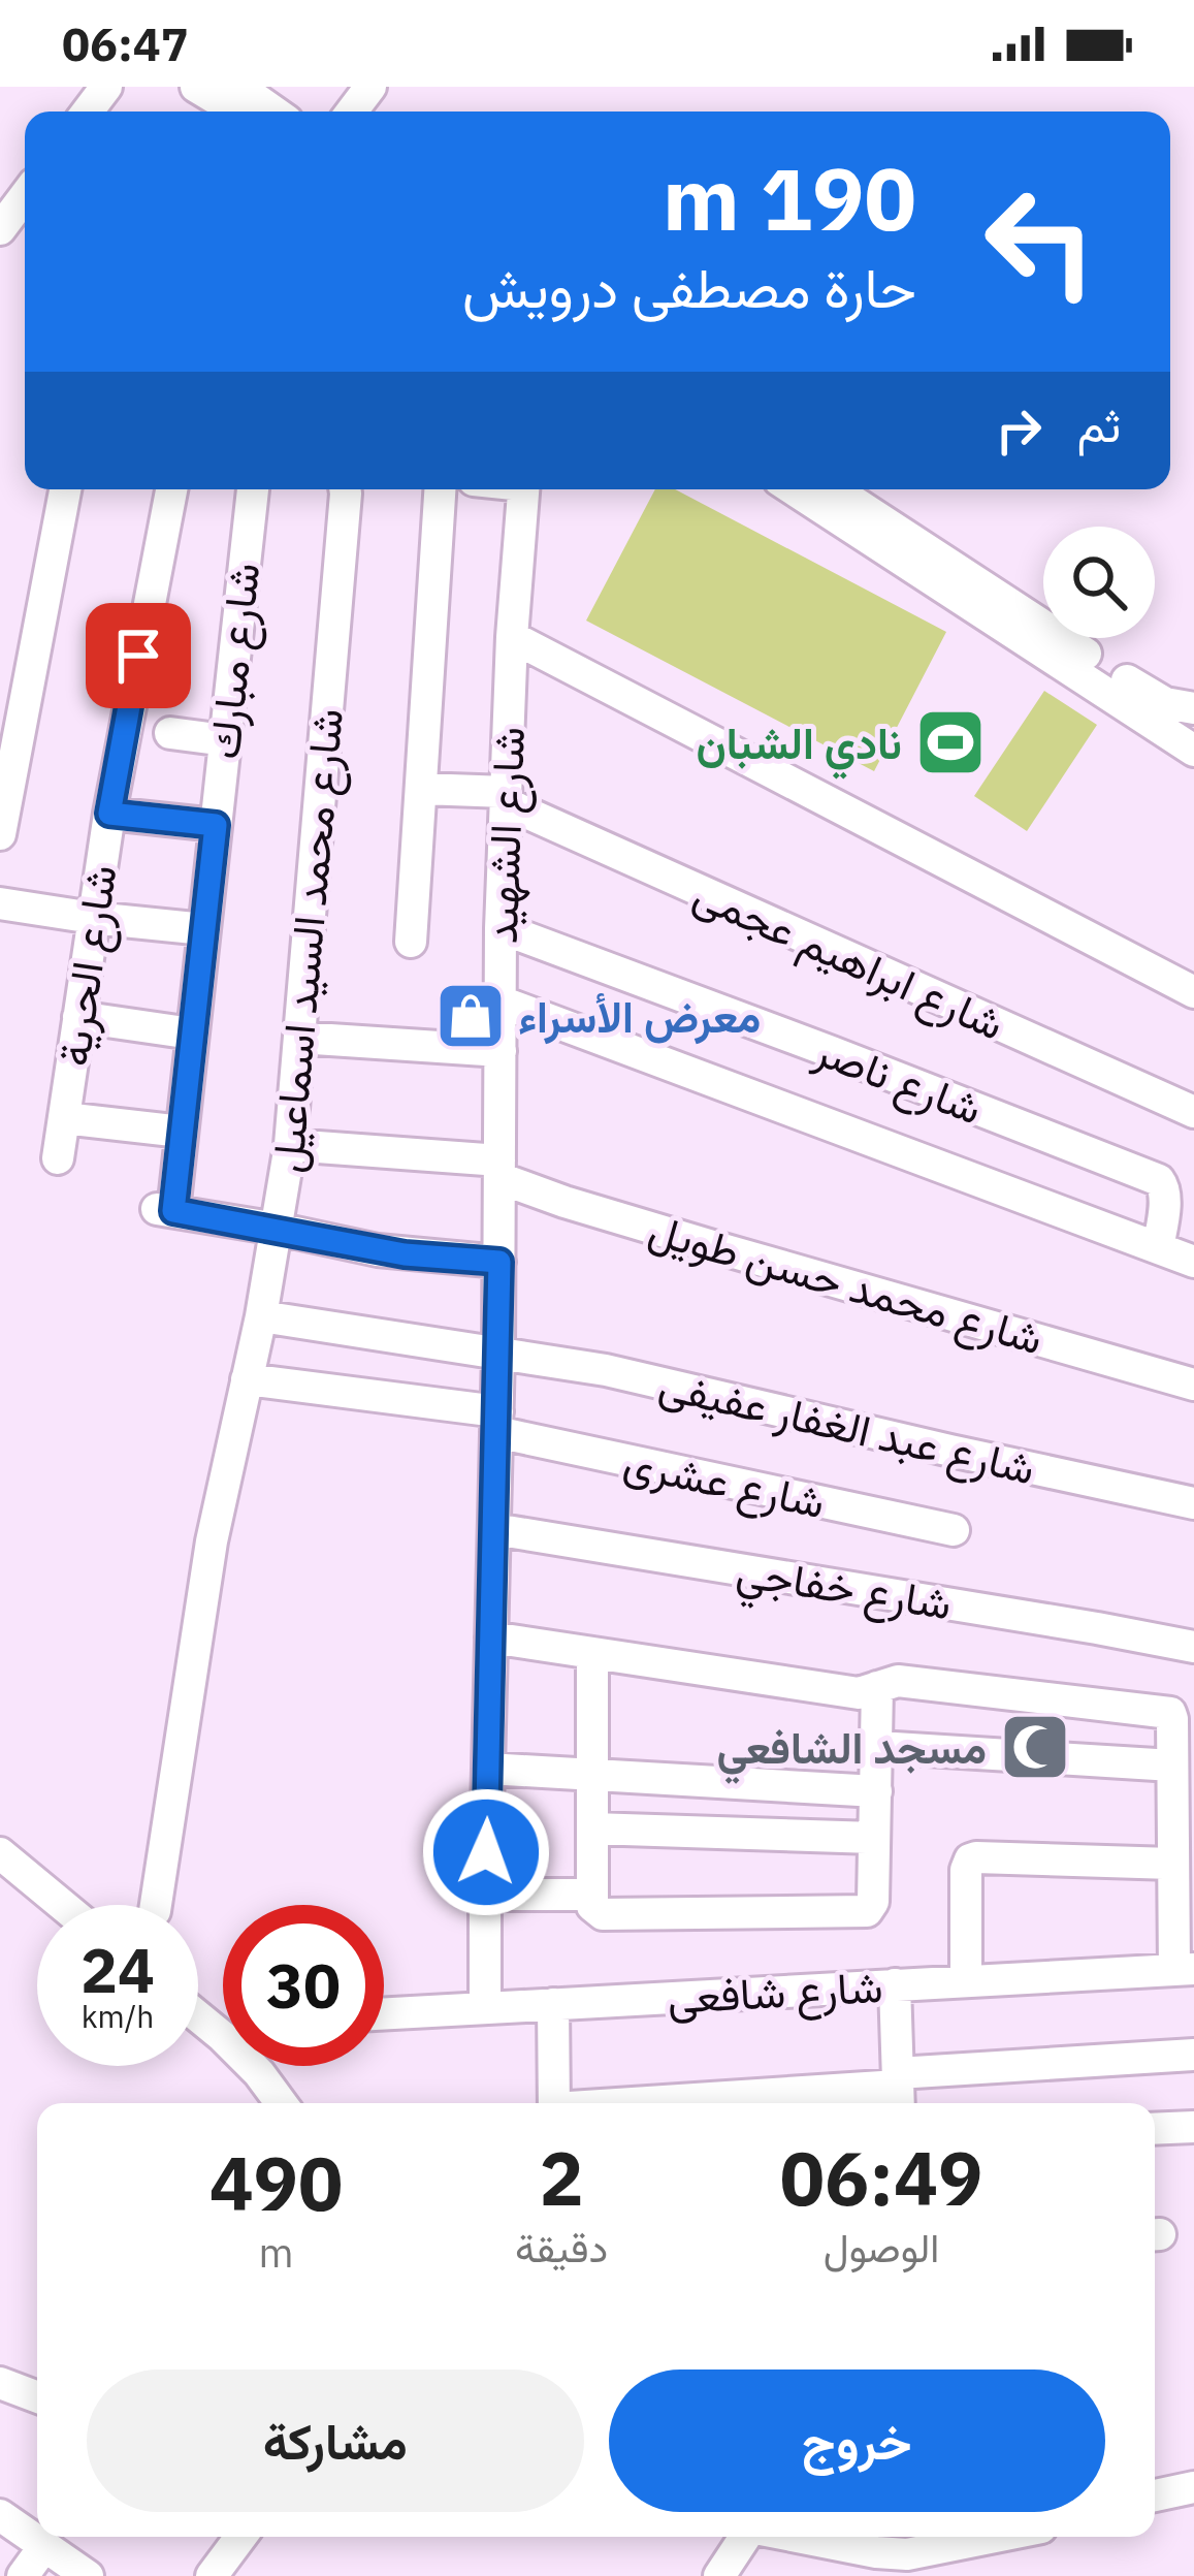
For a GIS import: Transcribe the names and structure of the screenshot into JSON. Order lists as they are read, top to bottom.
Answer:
{
  "streets": {
    "street": [
      "شارع مبارك",
      "شارع الشهيد",
      "شارع محمد السيد اسماعيل",
      "شارع ابراهيم عجمى",
      "شارع الحرية",
      "شارع ناصر",
      "شارع محمد حسن طويل",
      "شارع عبد الغفار عفيفى",
      "شارع عشرى",
      "شارع خفاجي",
      "شارع شافعى"
    ]
  },
  "crossings": [
    ["شارع مبارك", "شارع محمد السيد اسماعيل"],
    ["شارع الشهيد", "شارع ابراهيم عجمى"],
    ["شارع الشهيد", "شارع ناصر"],
    ["شارع الشهيد", "شارع محمد حسن طويل"],
    ["شارع الشهيد", "شارع عبد الغفار عفيفى"],
    ["شارع الشهيد", "شارع عشرى"],
    ["شارع الشهيد", "شارع خفاجي"],
    ["شارع الشهيد", "شارع شافعى"],
    ["شارع محمد السيد اسماعيل", "شارع محمد حسن طويل"],
    ["شارع محمد السيد اسماعيل", "شارع عبد الغفار عفيفى"],
    ["شارع محمد السيد اسماعيل", "شارع عشرى"]
  ],
  "places": {
    "sports": ["نادي الشبان"],
    "shop": ["معرض الأسراء"],
    "mosque": ["مسجد الشافعي"]
  },
  "page": {
    "status": "06:47",
    "turn": ["190 m", "حارة مصطفى درويش"],
    "then": "ثم",
    "speed": "24 km/h",
    "limit": "30",
    "eta": [
      "06:49",
      "الوصول",
      "2",
      "دقيقة",
      "490",
      "m"
    ],
    "buttons": ["خروج", "مشاركة"]
  }
}
